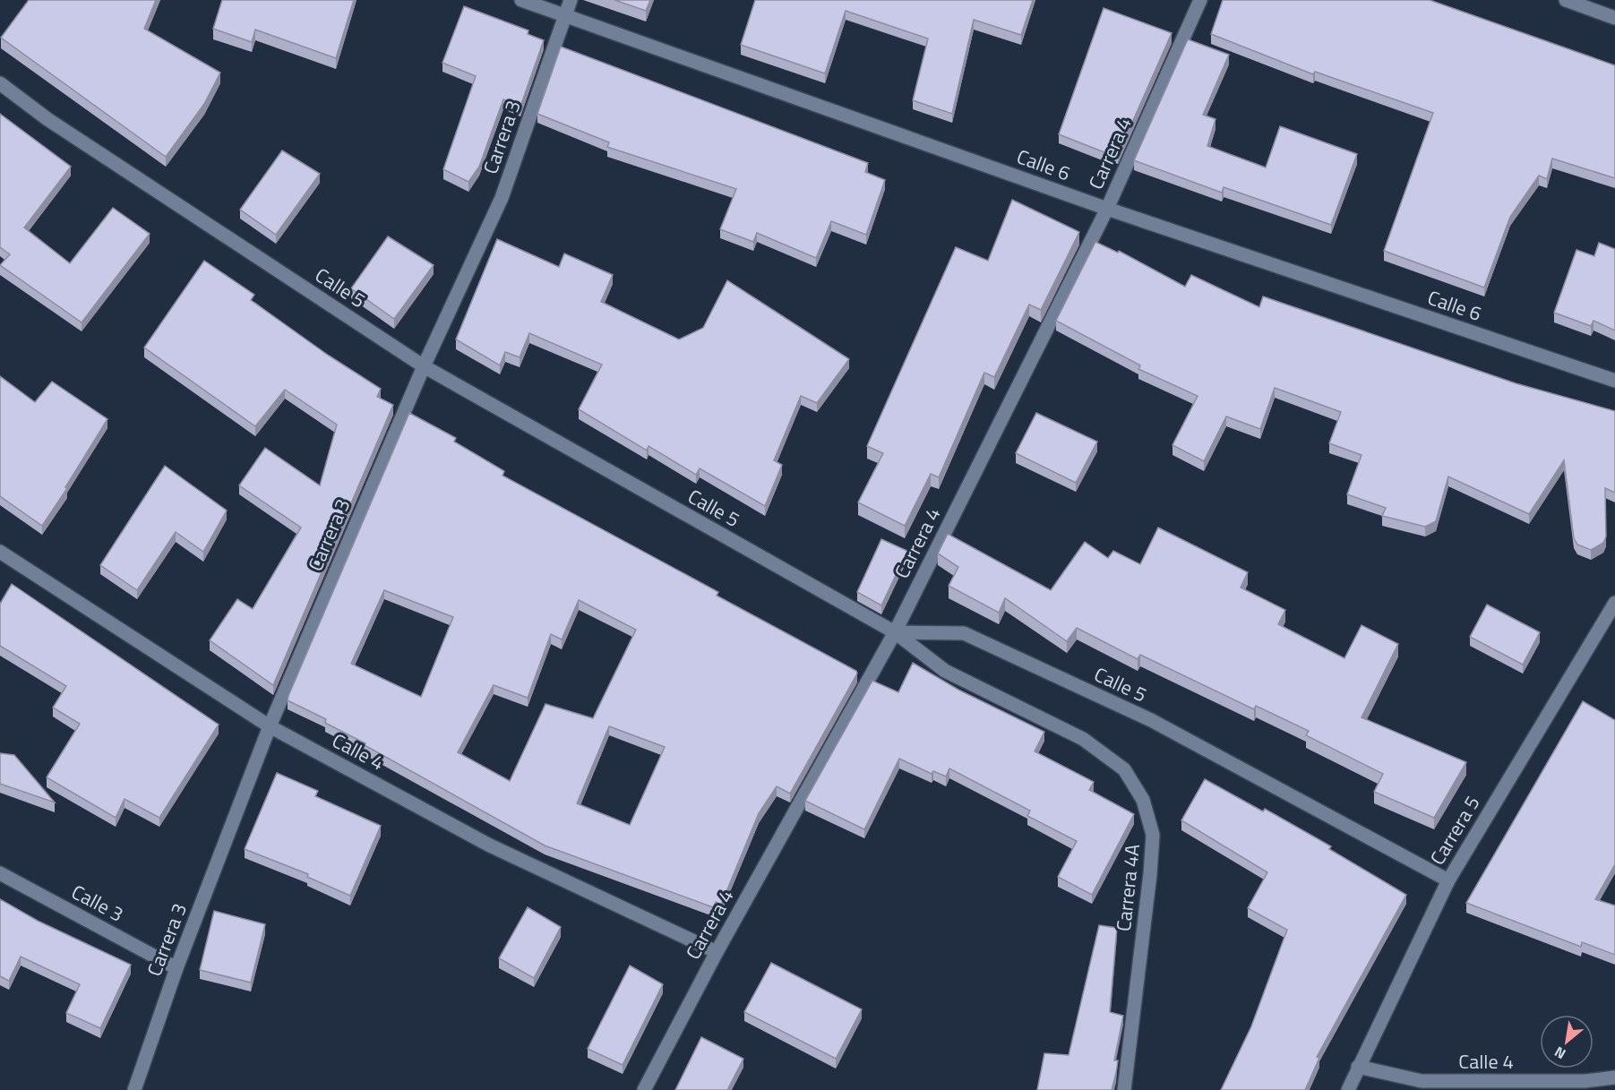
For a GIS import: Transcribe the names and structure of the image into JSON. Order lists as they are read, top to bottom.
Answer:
{
  "streets": {
    "street": [
      "Carrera 3",
      "Carrera 4",
      "Calle 6",
      "Calle 5",
      "Calle 4",
      "Carrera 5",
      "Carrera 4A",
      "Calle 3"
    ]
  },
  "crossings": [
    ["Carrera 3", "Calle 6"],
    ["Carrera 3", "Calle 5"],
    ["Carrera 3", "Calle 4"],
    ["Carrera 3", "Calle 3"],
    ["Carrera 4", "Calle 6"],
    ["Carrera 4", "Calle 5"],
    ["Carrera 4", "Calle 4"],
    ["Carrera 4", "Carrera 4A"],
    ["Calle 5", "Carrera 5"],
    ["Calle 5", "Carrera 4A"],
    ["Calle 4", "Carrera 5"]
  ],
  "north": "bottom left"
}
